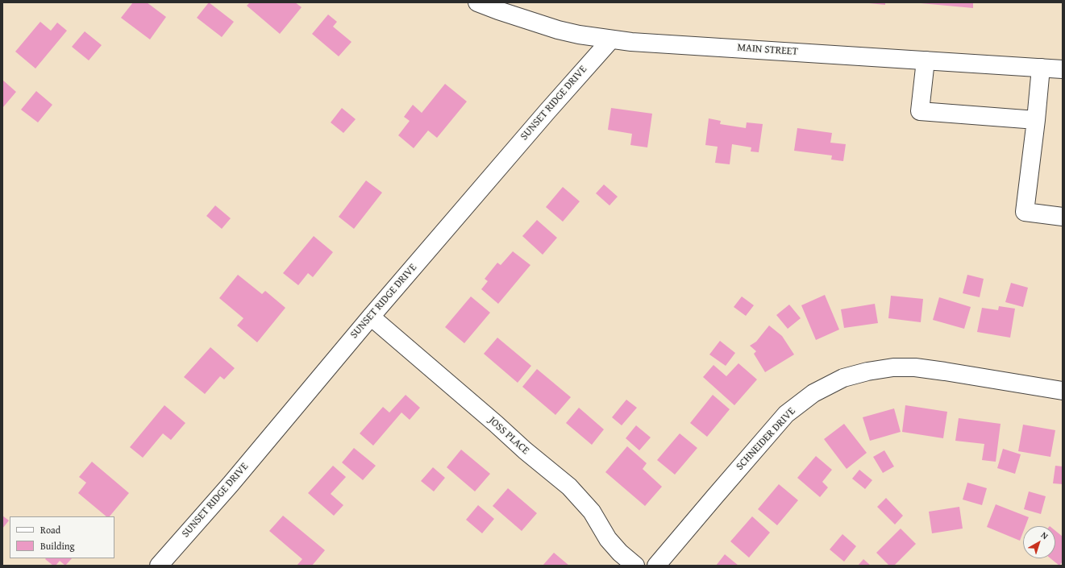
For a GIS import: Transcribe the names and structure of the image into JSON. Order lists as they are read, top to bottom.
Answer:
{
  "streets": {
    "street": [
      "MAIN STREET",
      "SUNSET RIDGE DRIVE",
      "JOSS PLACE",
      "SCHNEIDER DRIVE"
    ]
  },
  "crossings": [
    ["MAIN STREET", "SUNSET RIDGE DRIVE"],
    ["SUNSET RIDGE DRIVE", "JOSS PLACE"]
  ],
  "legend": ["Road", "Building"],
  "north": "top right"
}
